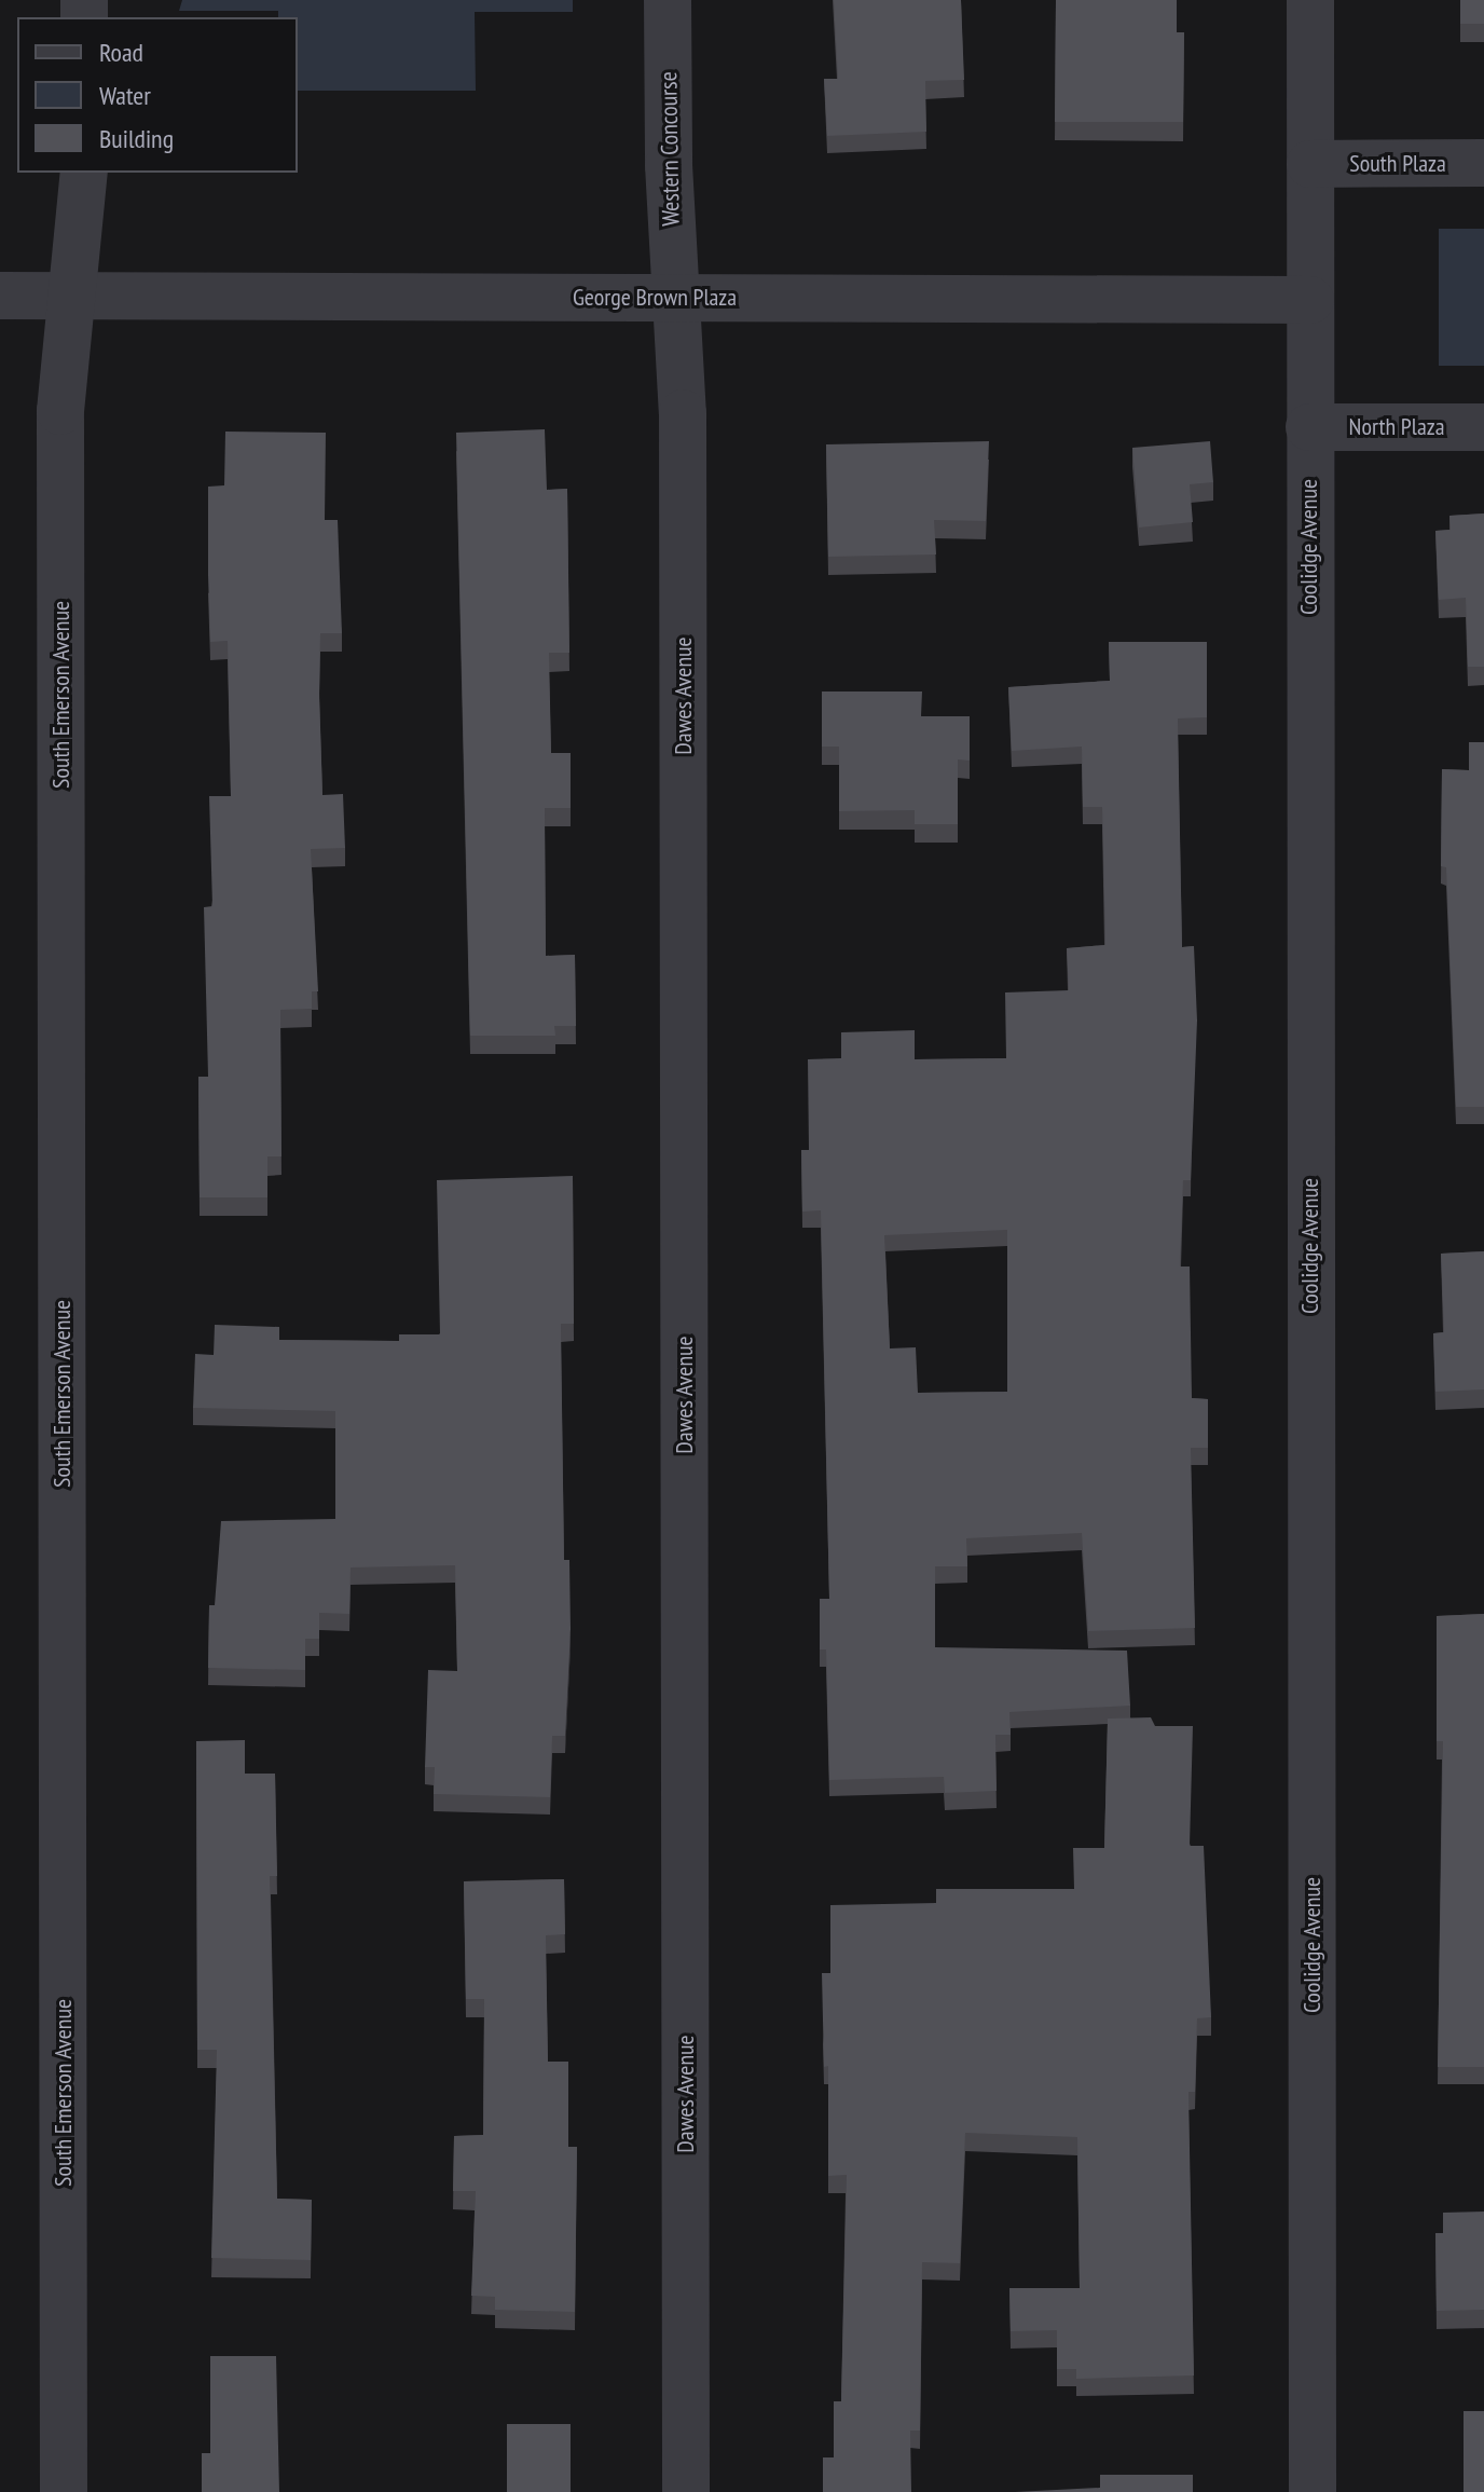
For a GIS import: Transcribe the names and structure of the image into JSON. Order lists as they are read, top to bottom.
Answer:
{
  "streets": {
    "street": [
      "Western Concourse",
      "South Plaza",
      "George Brown Plaza",
      "North Plaza",
      "Coolidge Avenue",
      "South Emerson Avenue",
      "Dawes Avenue"
    ]
  },
  "crossings": [
    ["Western Concourse", "George Brown Plaza"],
    ["Western Concourse", "Dawes Avenue"],
    ["South Plaza", "Coolidge Avenue"],
    ["George Brown Plaza", "Coolidge Avenue"],
    ["George Brown Plaza", "South Emerson Avenue"],
    ["George Brown Plaza", "Dawes Avenue"],
    ["North Plaza", "Coolidge Avenue"]
  ],
  "legend": ["Road", "Water", "Building"]
}
